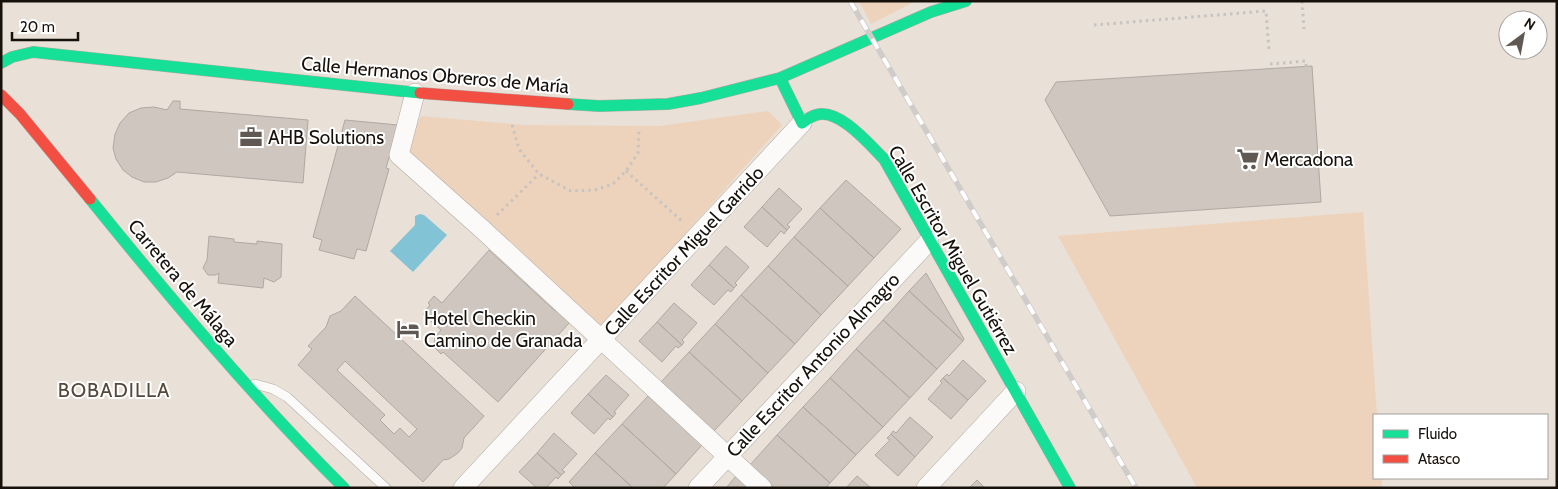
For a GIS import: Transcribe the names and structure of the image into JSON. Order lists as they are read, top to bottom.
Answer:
{
  "streets": {
    "main road": ["Calle Hermanos Obreros de María", "Calle Escritor Miguel Gutiérrez", "Carretera de Málaga"],
    "street": ["Calle Escritor Miguel Garrido", "Calle Escritor Antonio Almagro"]
  },
  "crossings": [
    ["Calle Escritor Miguel Gutiérrez", "Calle Escritor Miguel Garrido"],
    ["Calle Escritor Miguel Gutiérrez", "Calle Escritor Antonio Almagro"]
  ],
  "districts": ["BOBADILLA"],
  "places": {
    "office": ["AHB Solutions"],
    "supermarket": ["Mercadona"],
    "hotel": ["Hotel Checkin Camino de Granada"]
  },
  "legend": ["Fluido", "Atasco"],
  "scale_bar": "20 m",
  "north": "top right"
}
